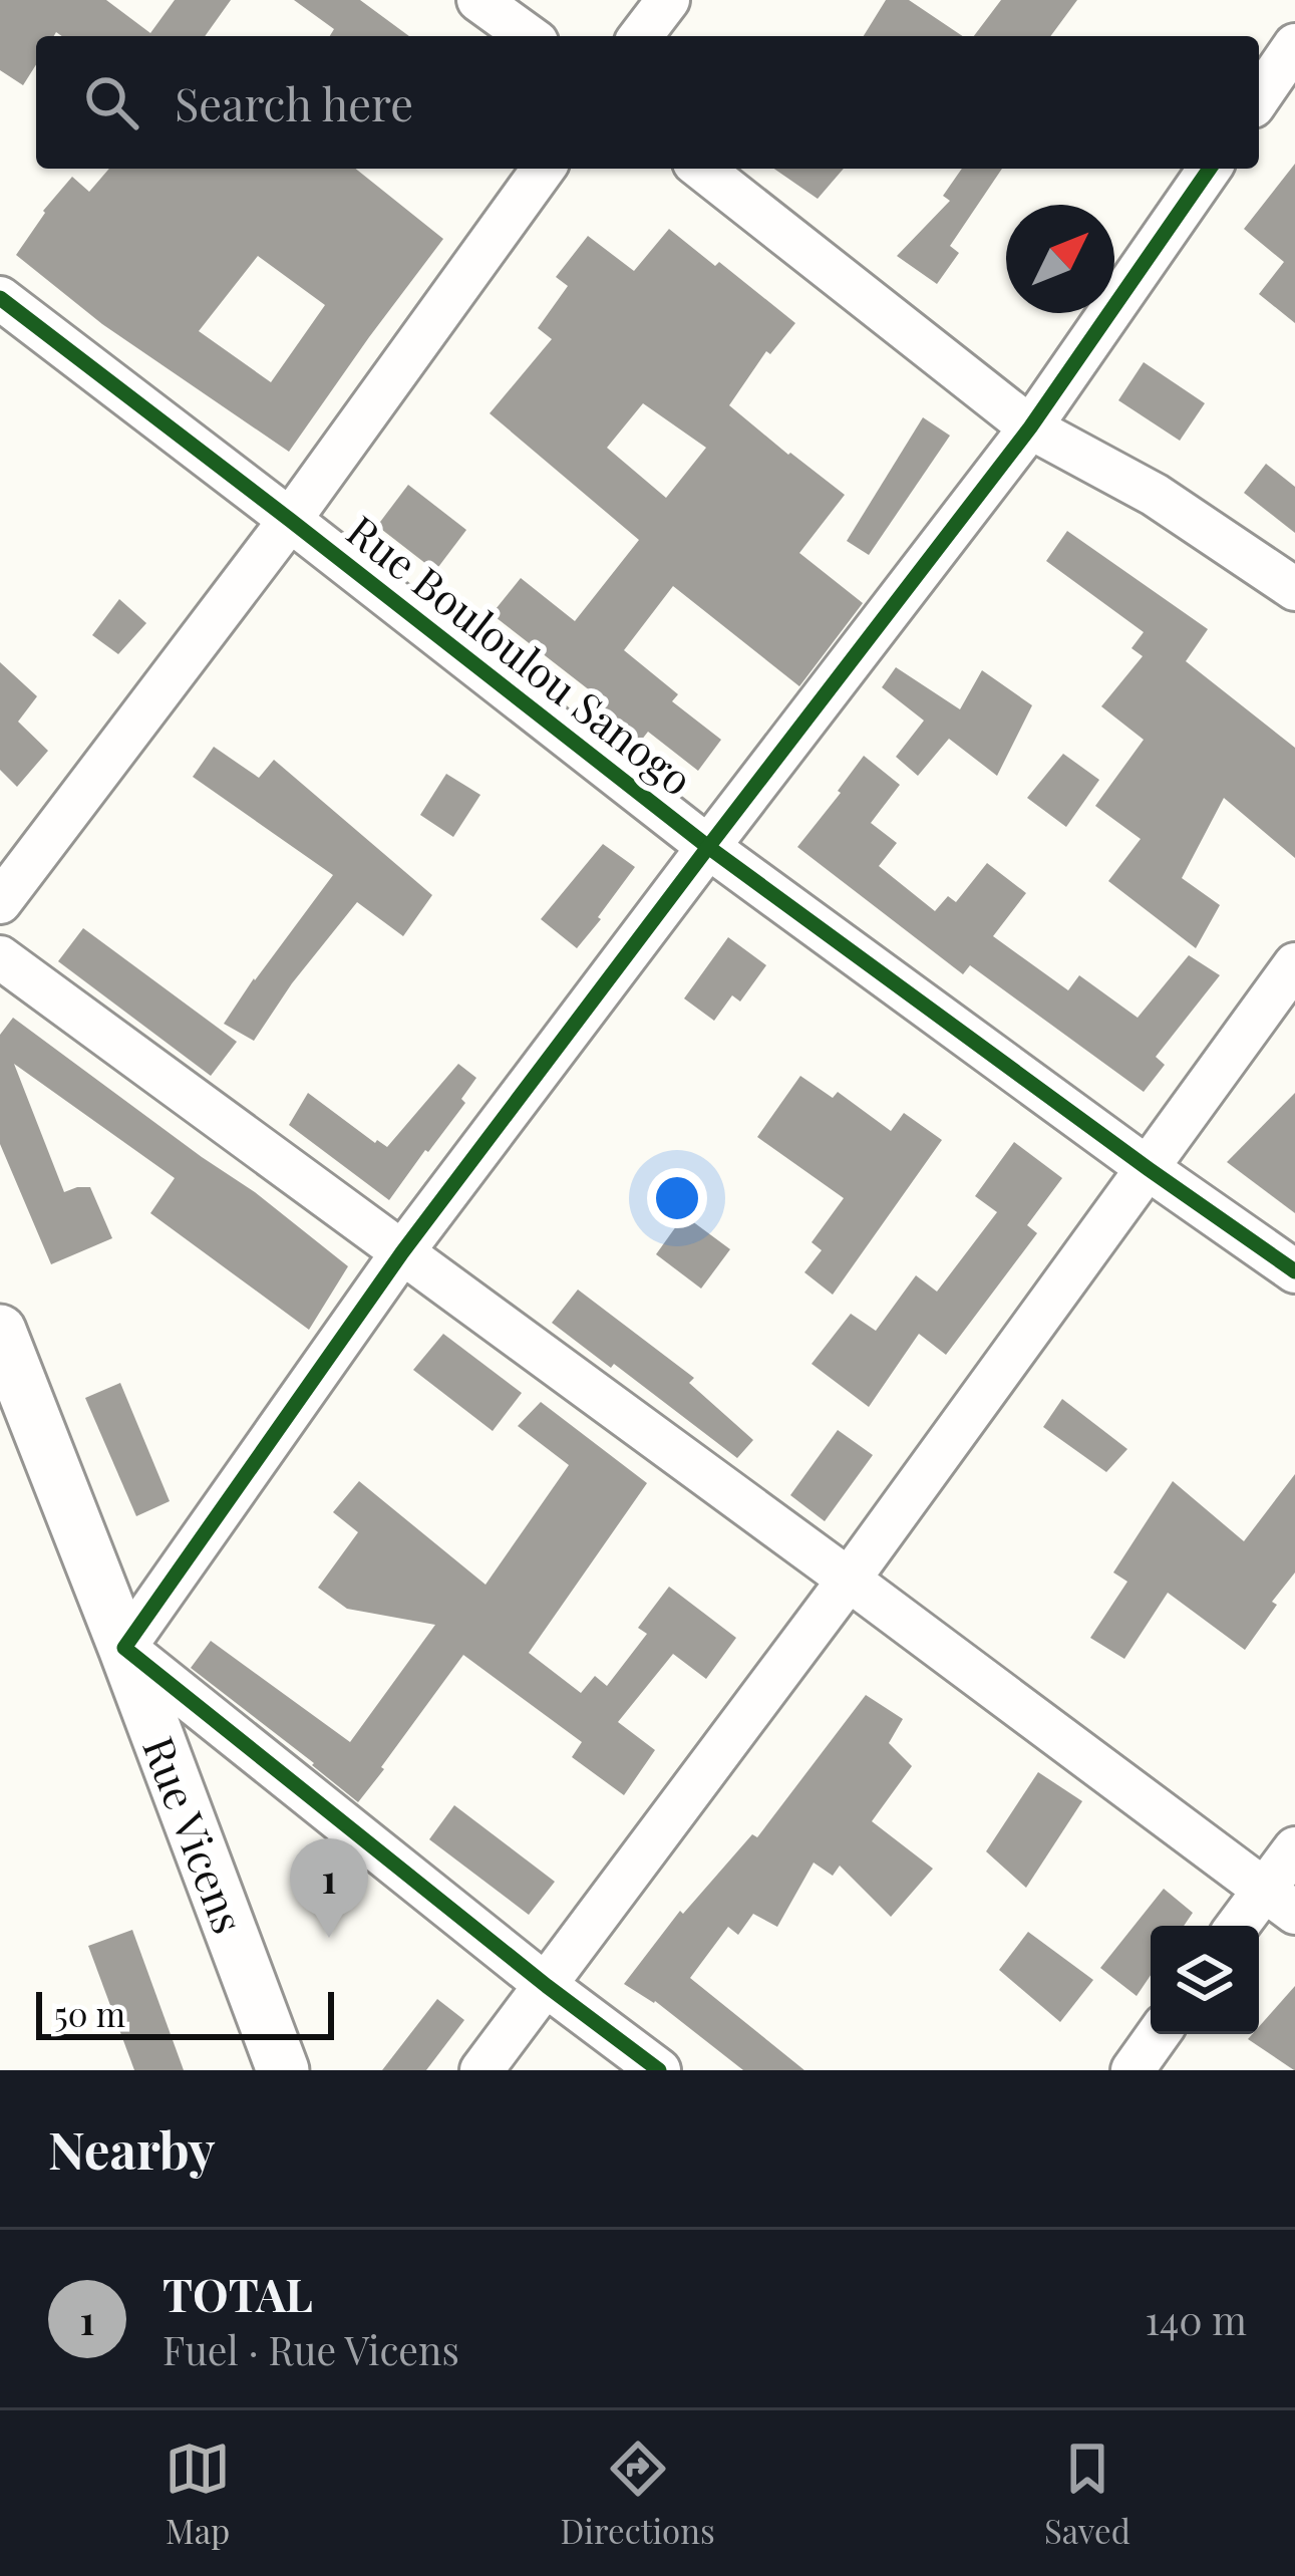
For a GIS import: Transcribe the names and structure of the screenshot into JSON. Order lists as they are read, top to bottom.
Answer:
{
  "streets": {
    "street": ["Rue Bouloulou Sanogo", "Rue Vicens"]
  },
  "scale_bar": "50 m",
  "north": "top right",
  "page": {
    "search": "Search here",
    "pins": "1",
    "scale": "50 m",
    "heading": "Nearby",
    "list": [
      {
        "mark": "1",
        "name": "TOTAL",
        "note": "Fuel · Rue Vicens",
        "value": "140 m"
      }
    ],
    "nav": ["Map", "Directions", "Saved"]
  }
}
